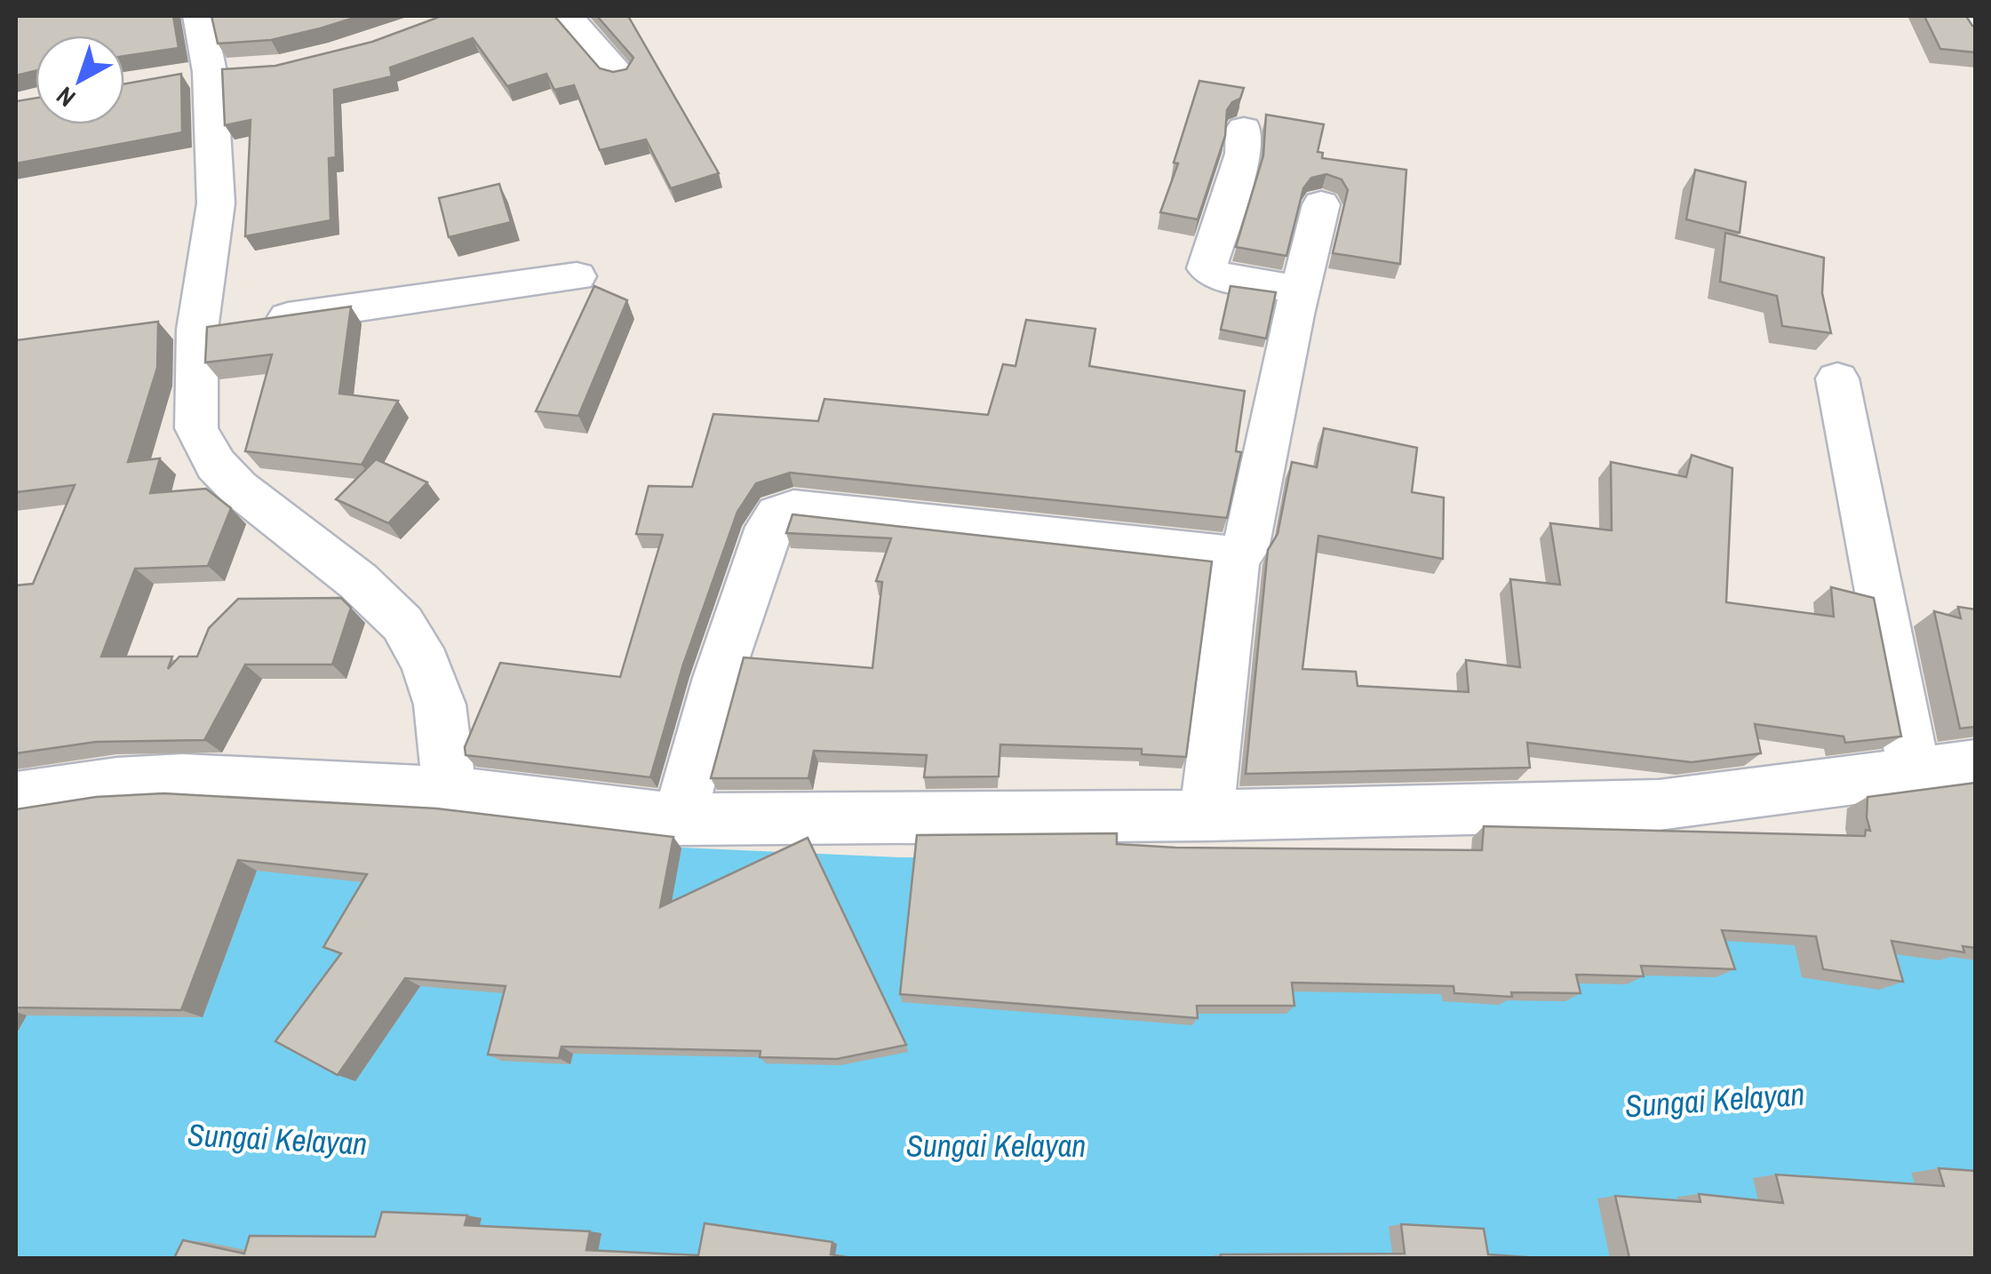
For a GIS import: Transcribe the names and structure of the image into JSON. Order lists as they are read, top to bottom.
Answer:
{
  "water": ["Sungai Kelayan"],
  "north": "bottom left"
}
